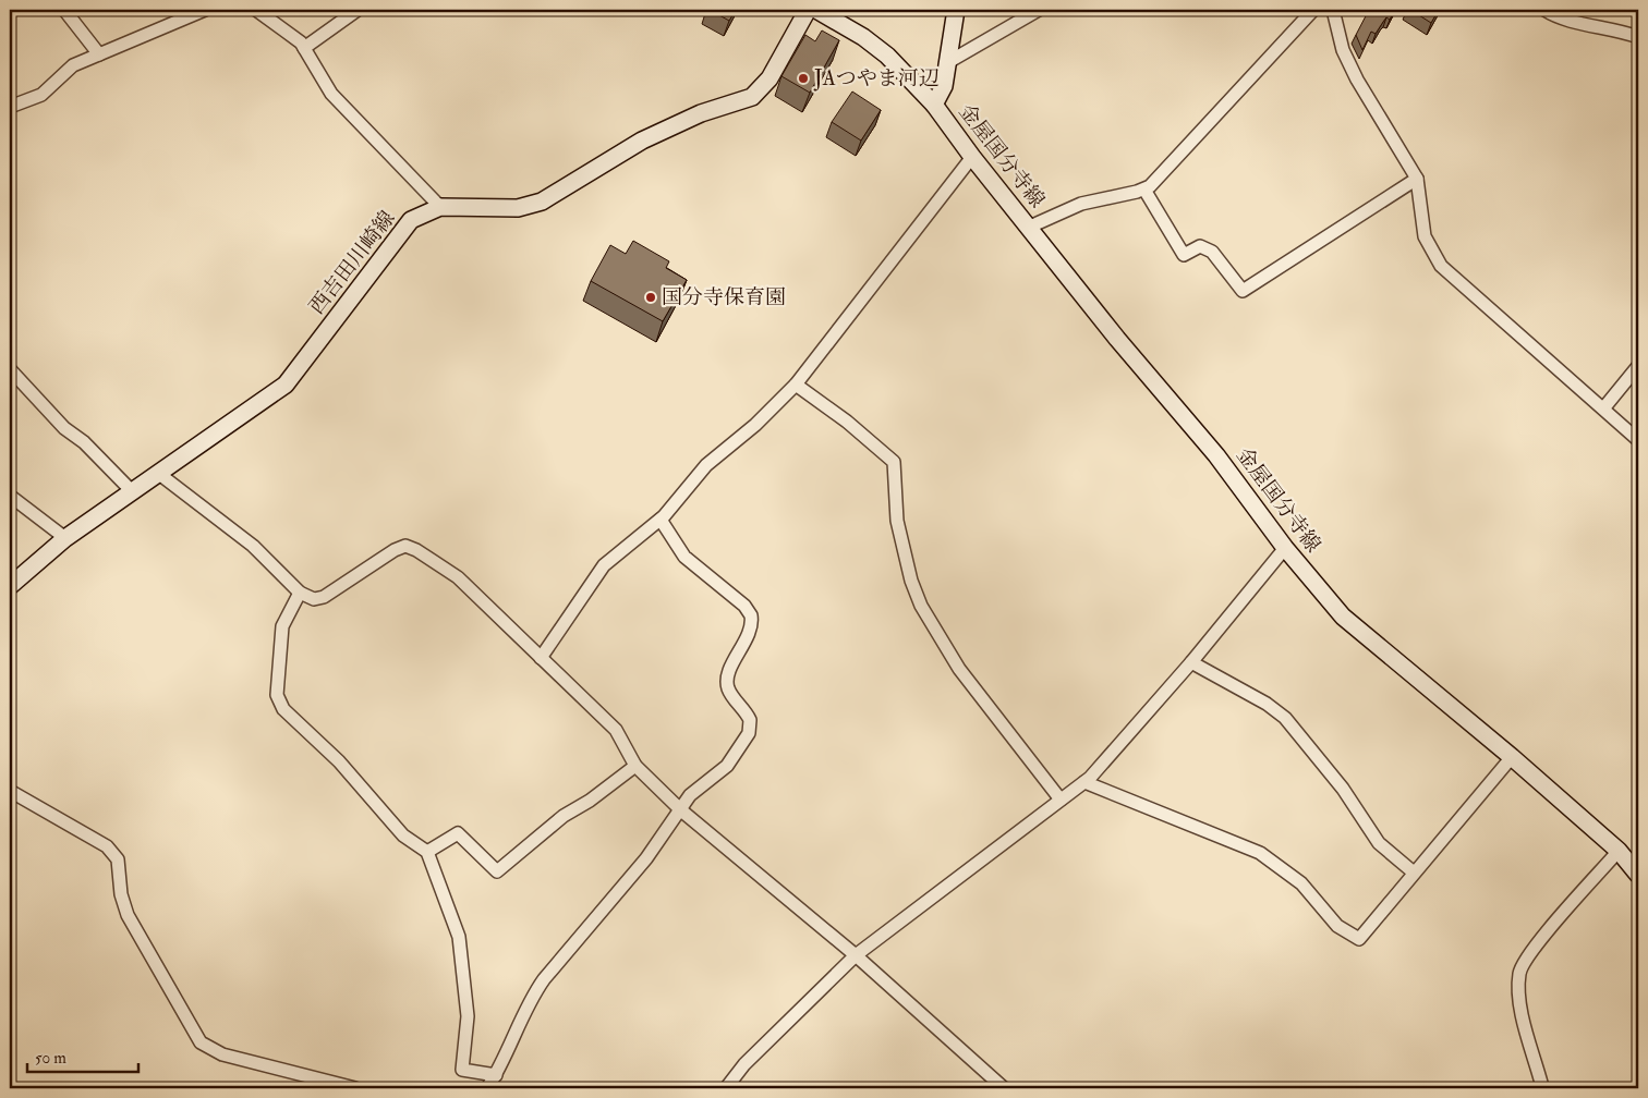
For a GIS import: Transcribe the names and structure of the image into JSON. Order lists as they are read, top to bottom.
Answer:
{
  "streets": {
    "main road": ["金屋国分寺線", "西吉田川崎線"]
  },
  "places": ["JAつやま河辺", "国分寺保育園"],
  "scale_bar": "50 m"
}
